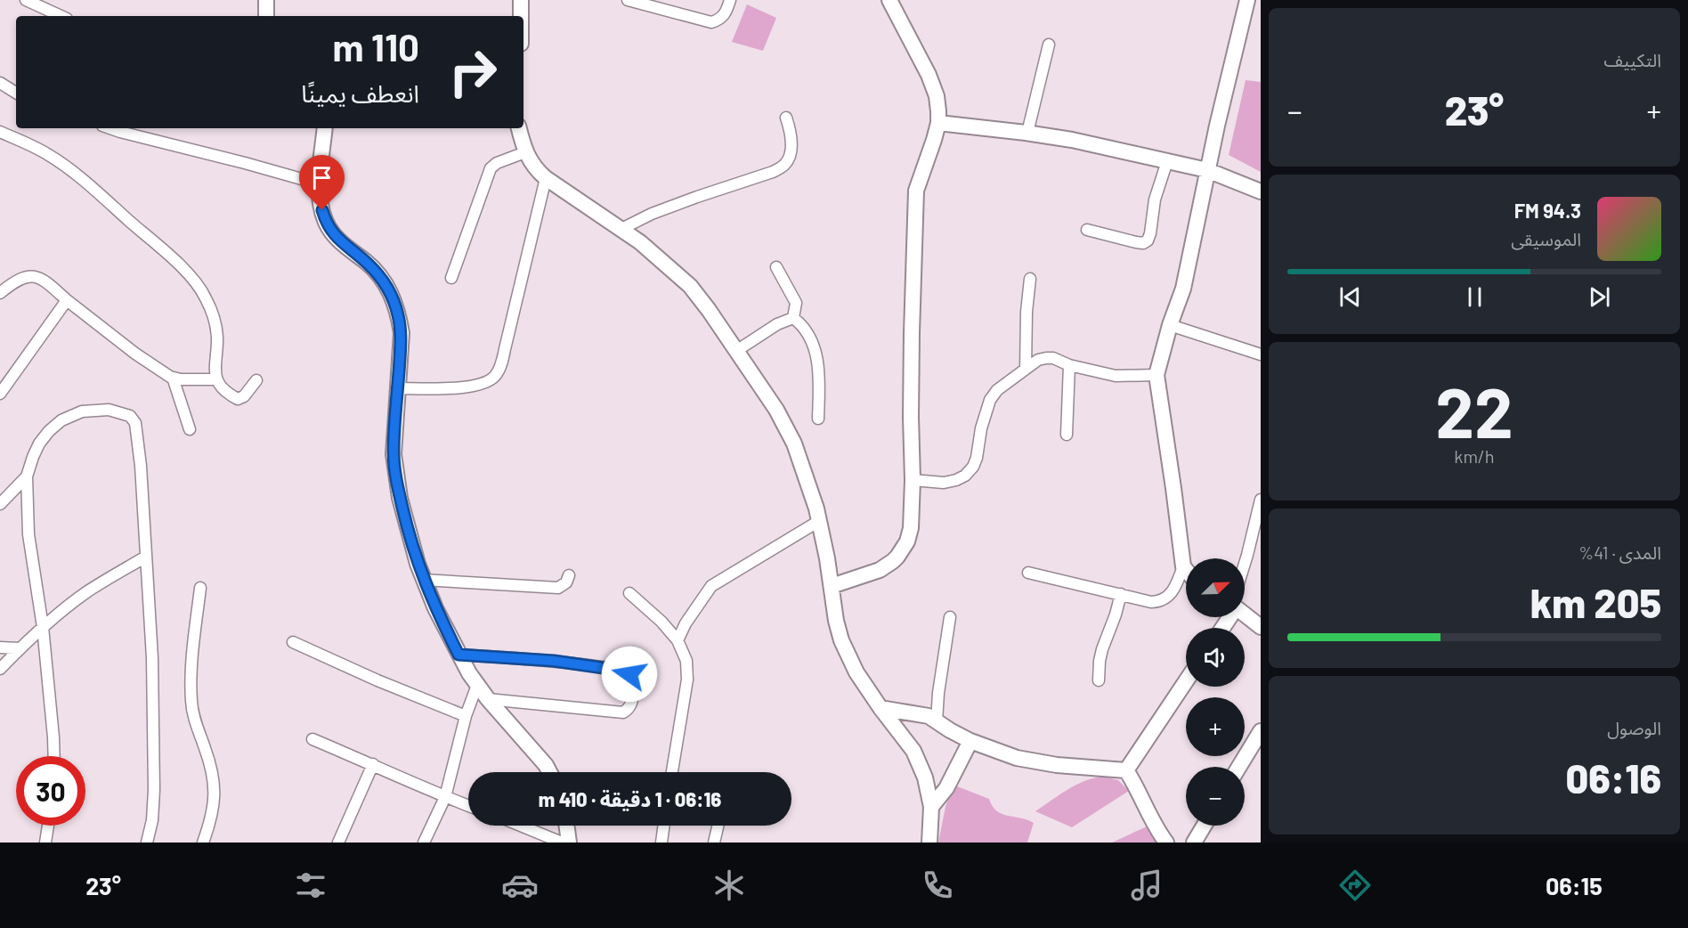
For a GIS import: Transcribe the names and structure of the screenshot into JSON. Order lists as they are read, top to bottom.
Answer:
{
  "north": "top right",
  "page": {
    "tile": [
      "التكييف",
      ["22", "km/h"],
      ["المدى · 41%", "205 km"],
      ["الوصول", "06:16"]
    ],
    "turn": ["110 m", "انعطف يمينًا"],
    "heat": ["−", "23°", "+"],
    "song": ["94.3 FM", "الموسيقى"],
    "map_buttons": ["+", "−"],
    "limit": "30",
    "trip": "06:16 · 1 دقيقة · 410 m",
    "tabs": ["06:15", "23°"]
  }
}
